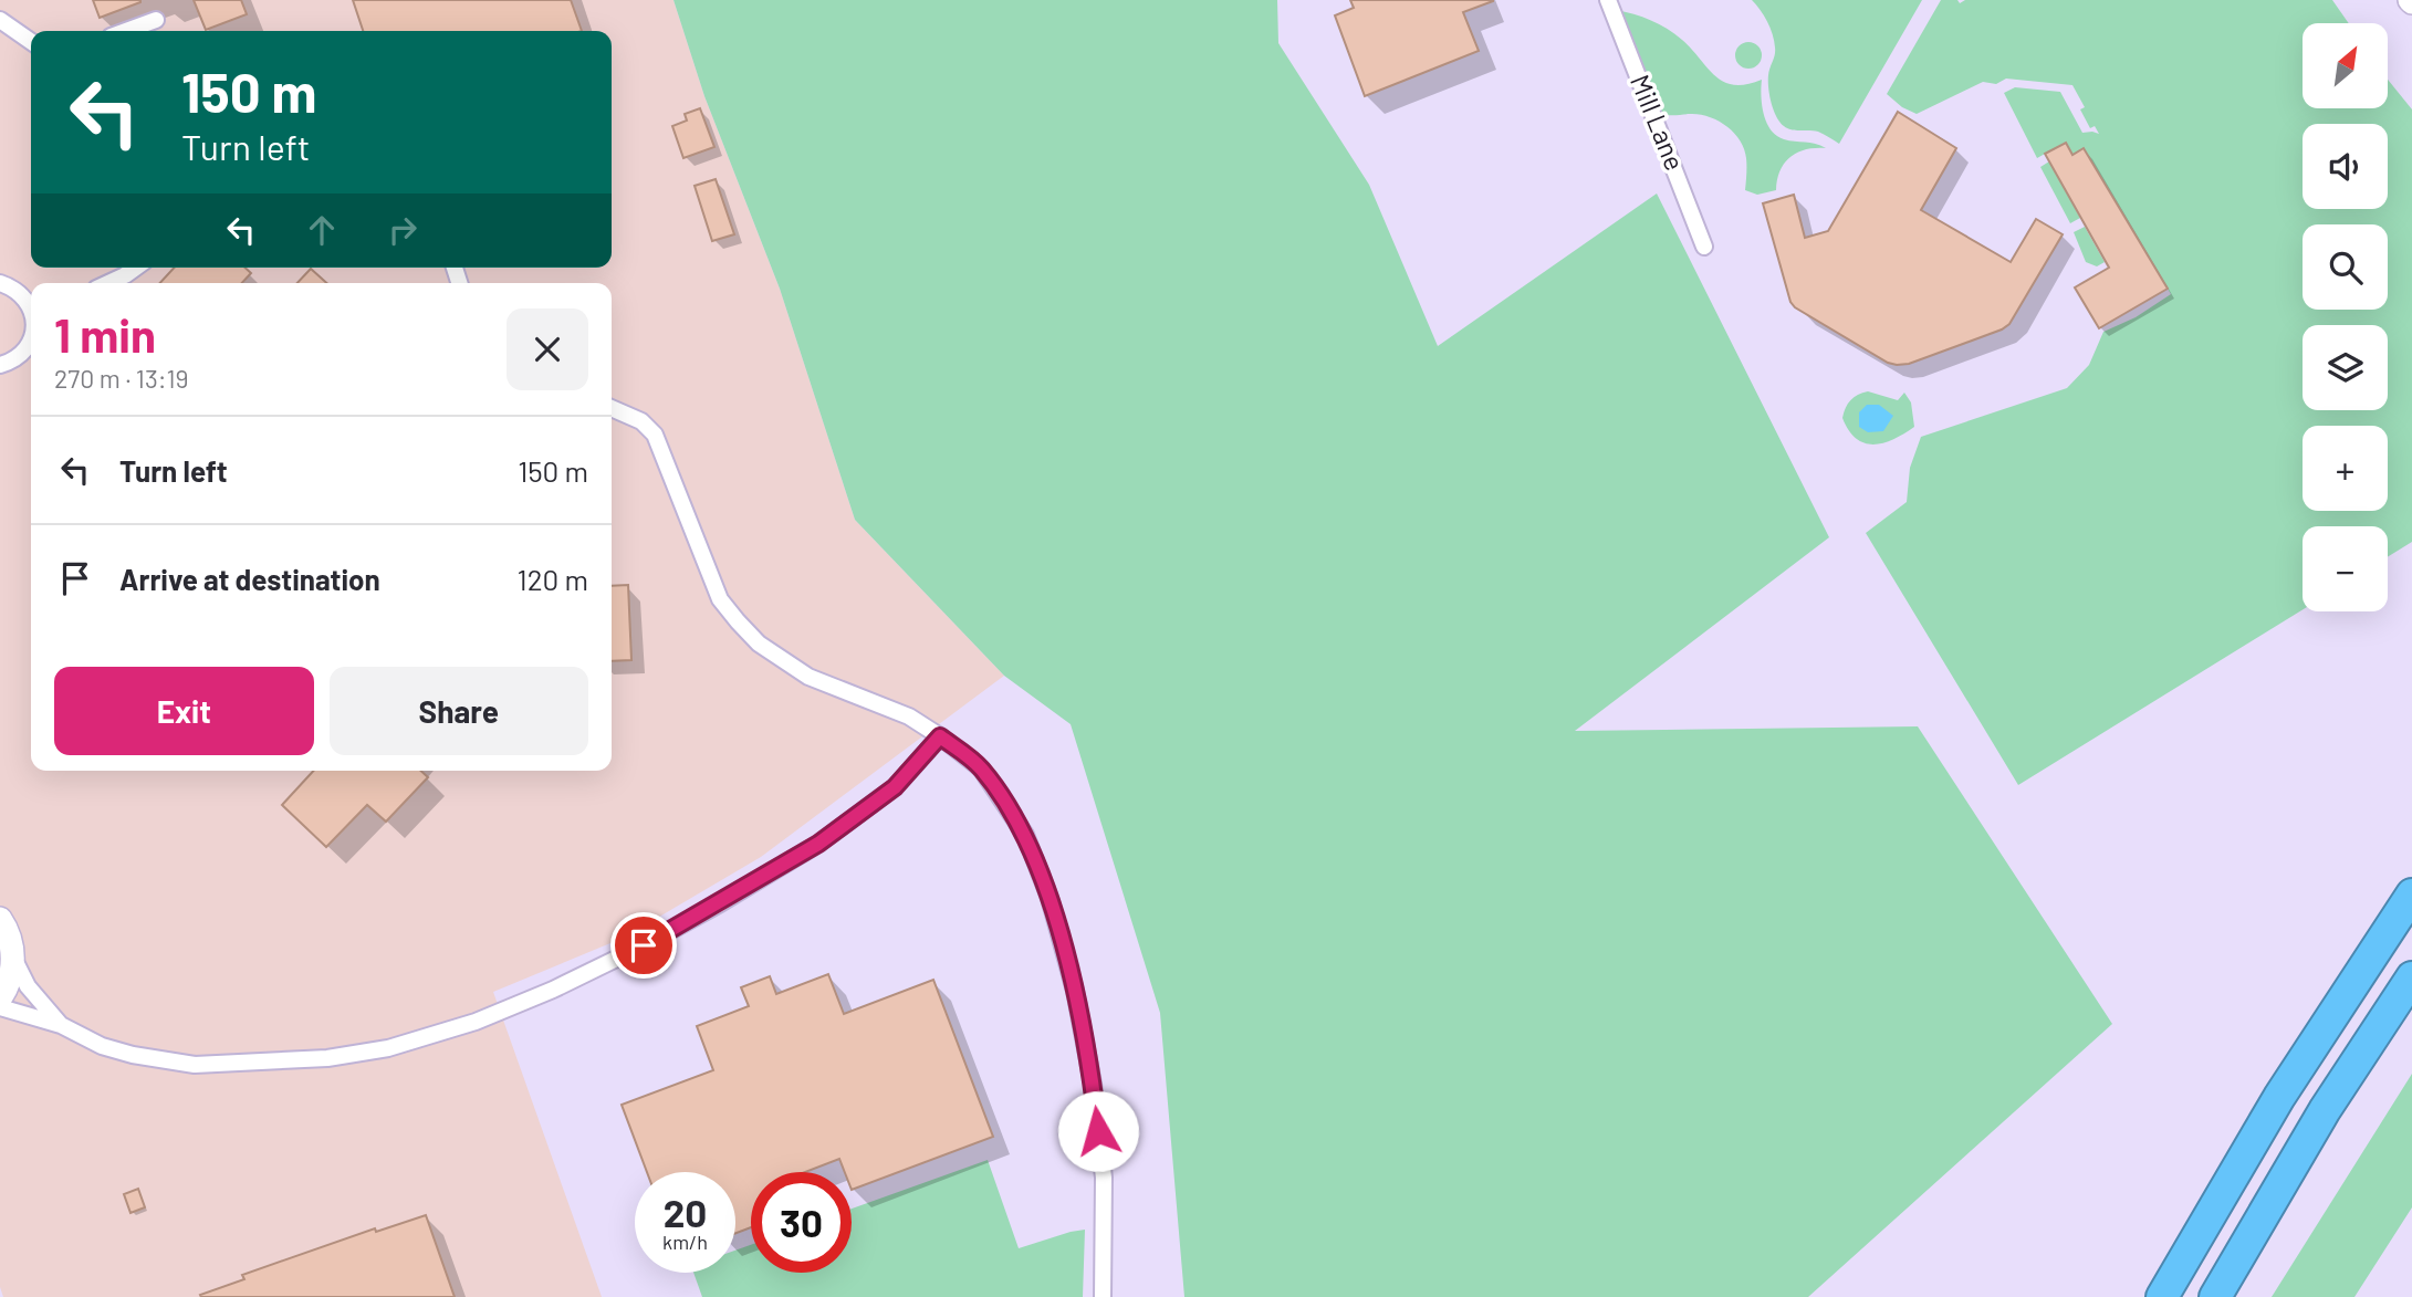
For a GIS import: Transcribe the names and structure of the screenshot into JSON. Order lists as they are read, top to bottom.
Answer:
{
  "streets": {
    "street": ["Mill Lane"]
  },
  "north": "top right",
  "page": {
    "map_buttons": ["+", "−"],
    "turn": ["150 m", "Turn left"],
    "heading": ["1 min", "270 m · 13:19"],
    "list": [
      {
        "name": "Turn left",
        "value": "150 m"
      },
      {
        "name": "Arrive at destination",
        "value": "120 m"
      }
    ],
    "buttons": ["Exit", "Share"],
    "speed": "20 km/h",
    "limit": "30"
  }
}
